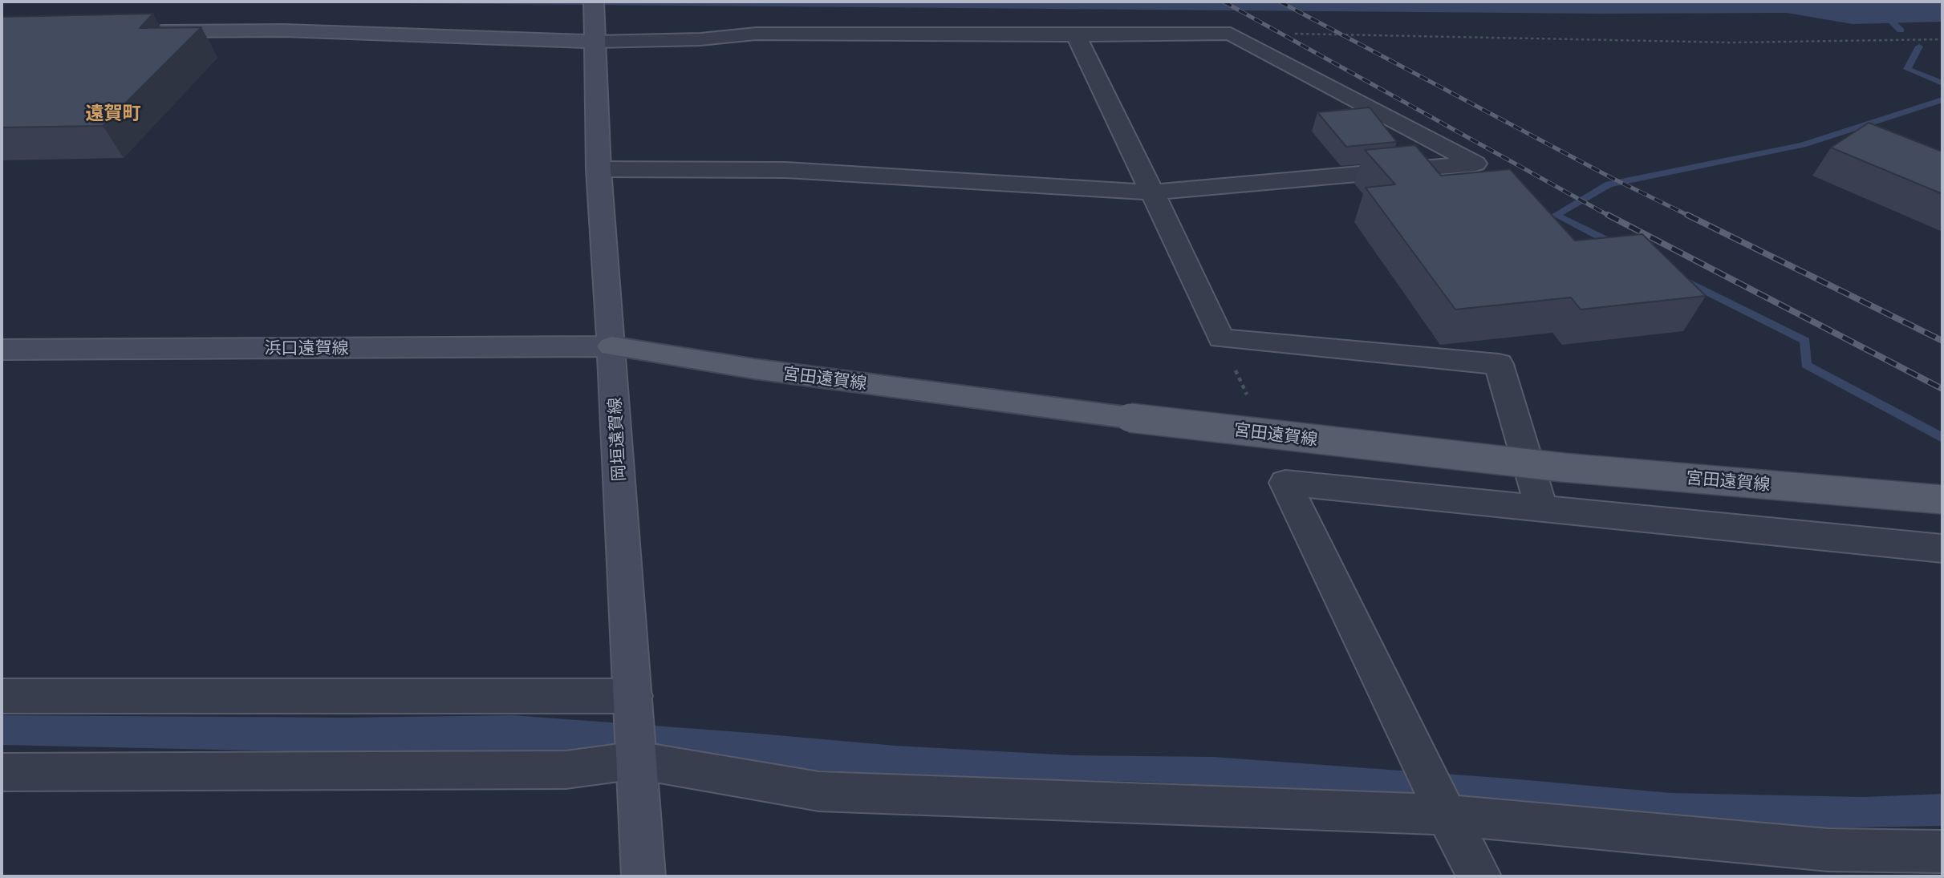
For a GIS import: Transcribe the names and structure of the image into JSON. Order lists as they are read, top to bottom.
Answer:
{
  "streets": {
    "main road": ["浜口遠賀線", "宮田遠賀線", "岡垣遠賀線"]
  },
  "crossings": [
    ["浜口遠賀線", "宮田遠賀線"],
    ["浜口遠賀線", "岡垣遠賀線"],
    ["宮田遠賀線", "岡垣遠賀線"]
  ],
  "districts": ["遠賀町"]
}
